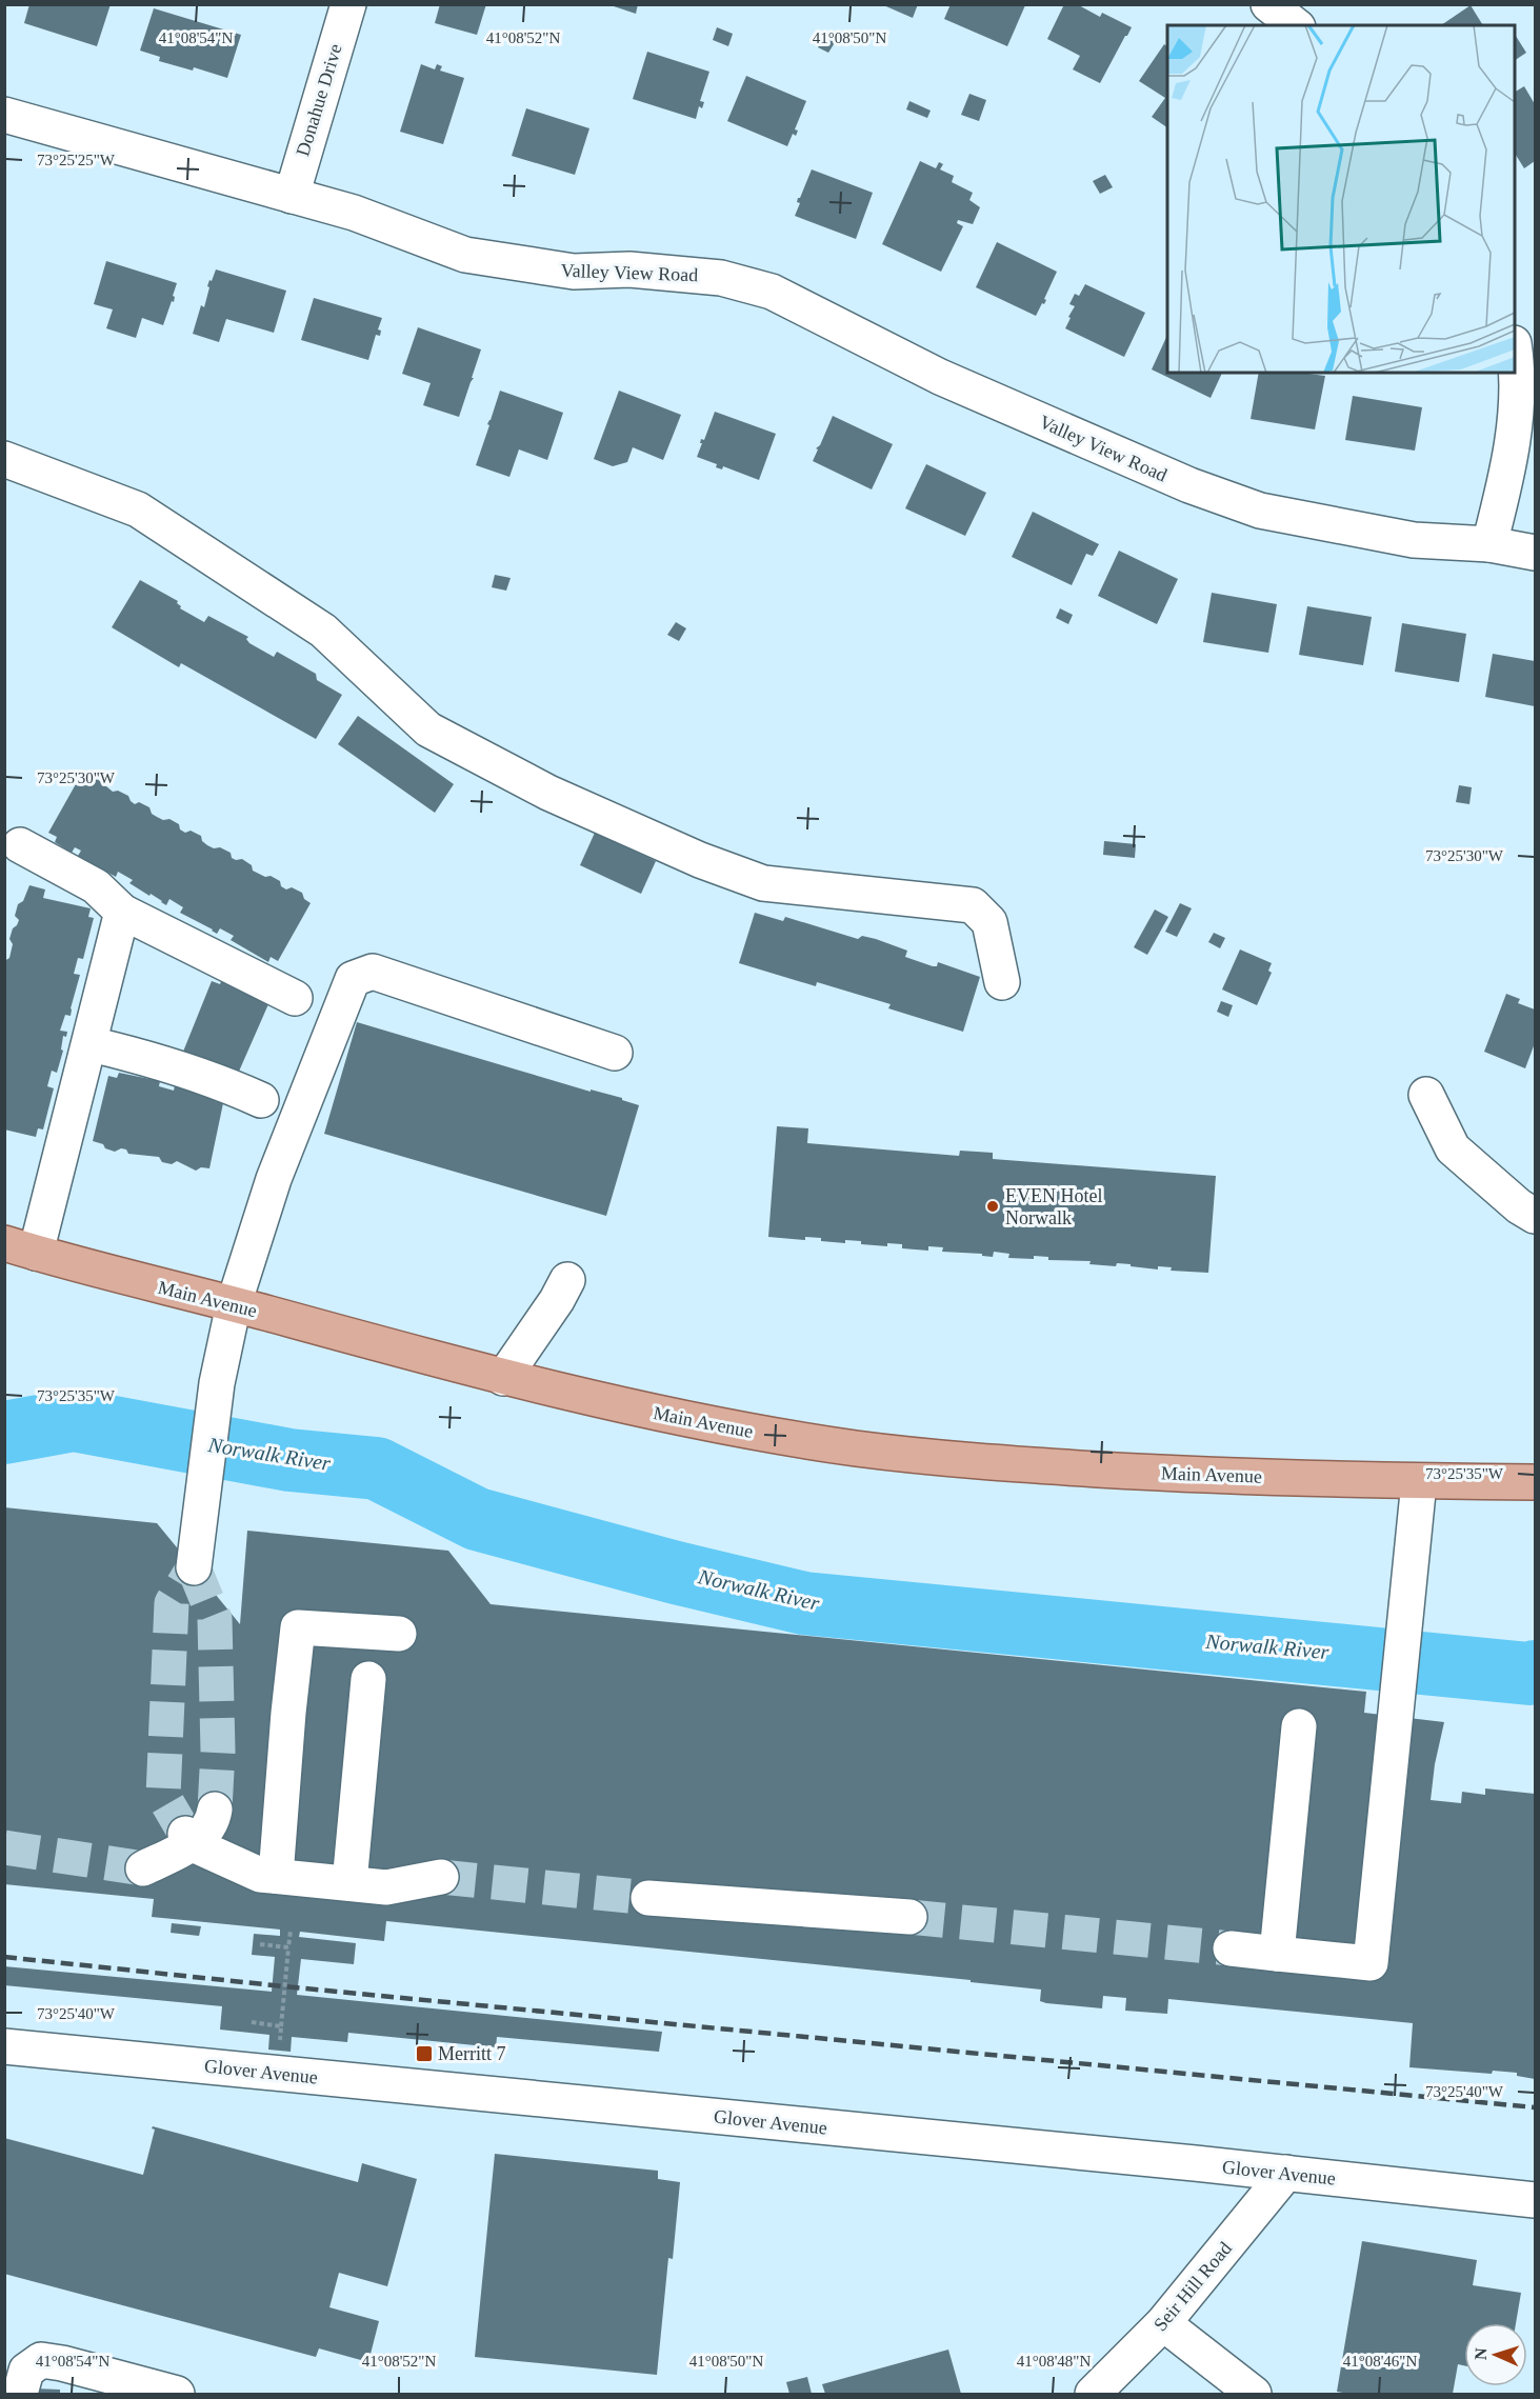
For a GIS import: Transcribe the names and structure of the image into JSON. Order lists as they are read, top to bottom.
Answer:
{
  "streets": {
    "main road": ["Main Avenue"],
    "street": [
      "Donahue Drive",
      "Valley View Road",
      "Glover Avenue",
      "Seir Hill Road"
    ]
  },
  "crossings": [
    ["Donahue Drive", "Valley View Road"],
    ["Glover Avenue", "Seir Hill Road"]
  ],
  "water": ["Norwalk River"],
  "places": {
    "other": ["EVEN Hotel Norwalk"],
    "transit": ["Merritt 7"]
  },
  "north": "left",
  "coordinates": [
    "41°08'54\"N",
    "41°08'52\"N",
    "41°08'50\"N",
    "73°25'25\"W",
    "73°25'30\"W",
    "73°25'35\"W",
    "73°25'40\"W",
    "41°08'48\"N",
    "41°08'46\"N"
  ]
}
